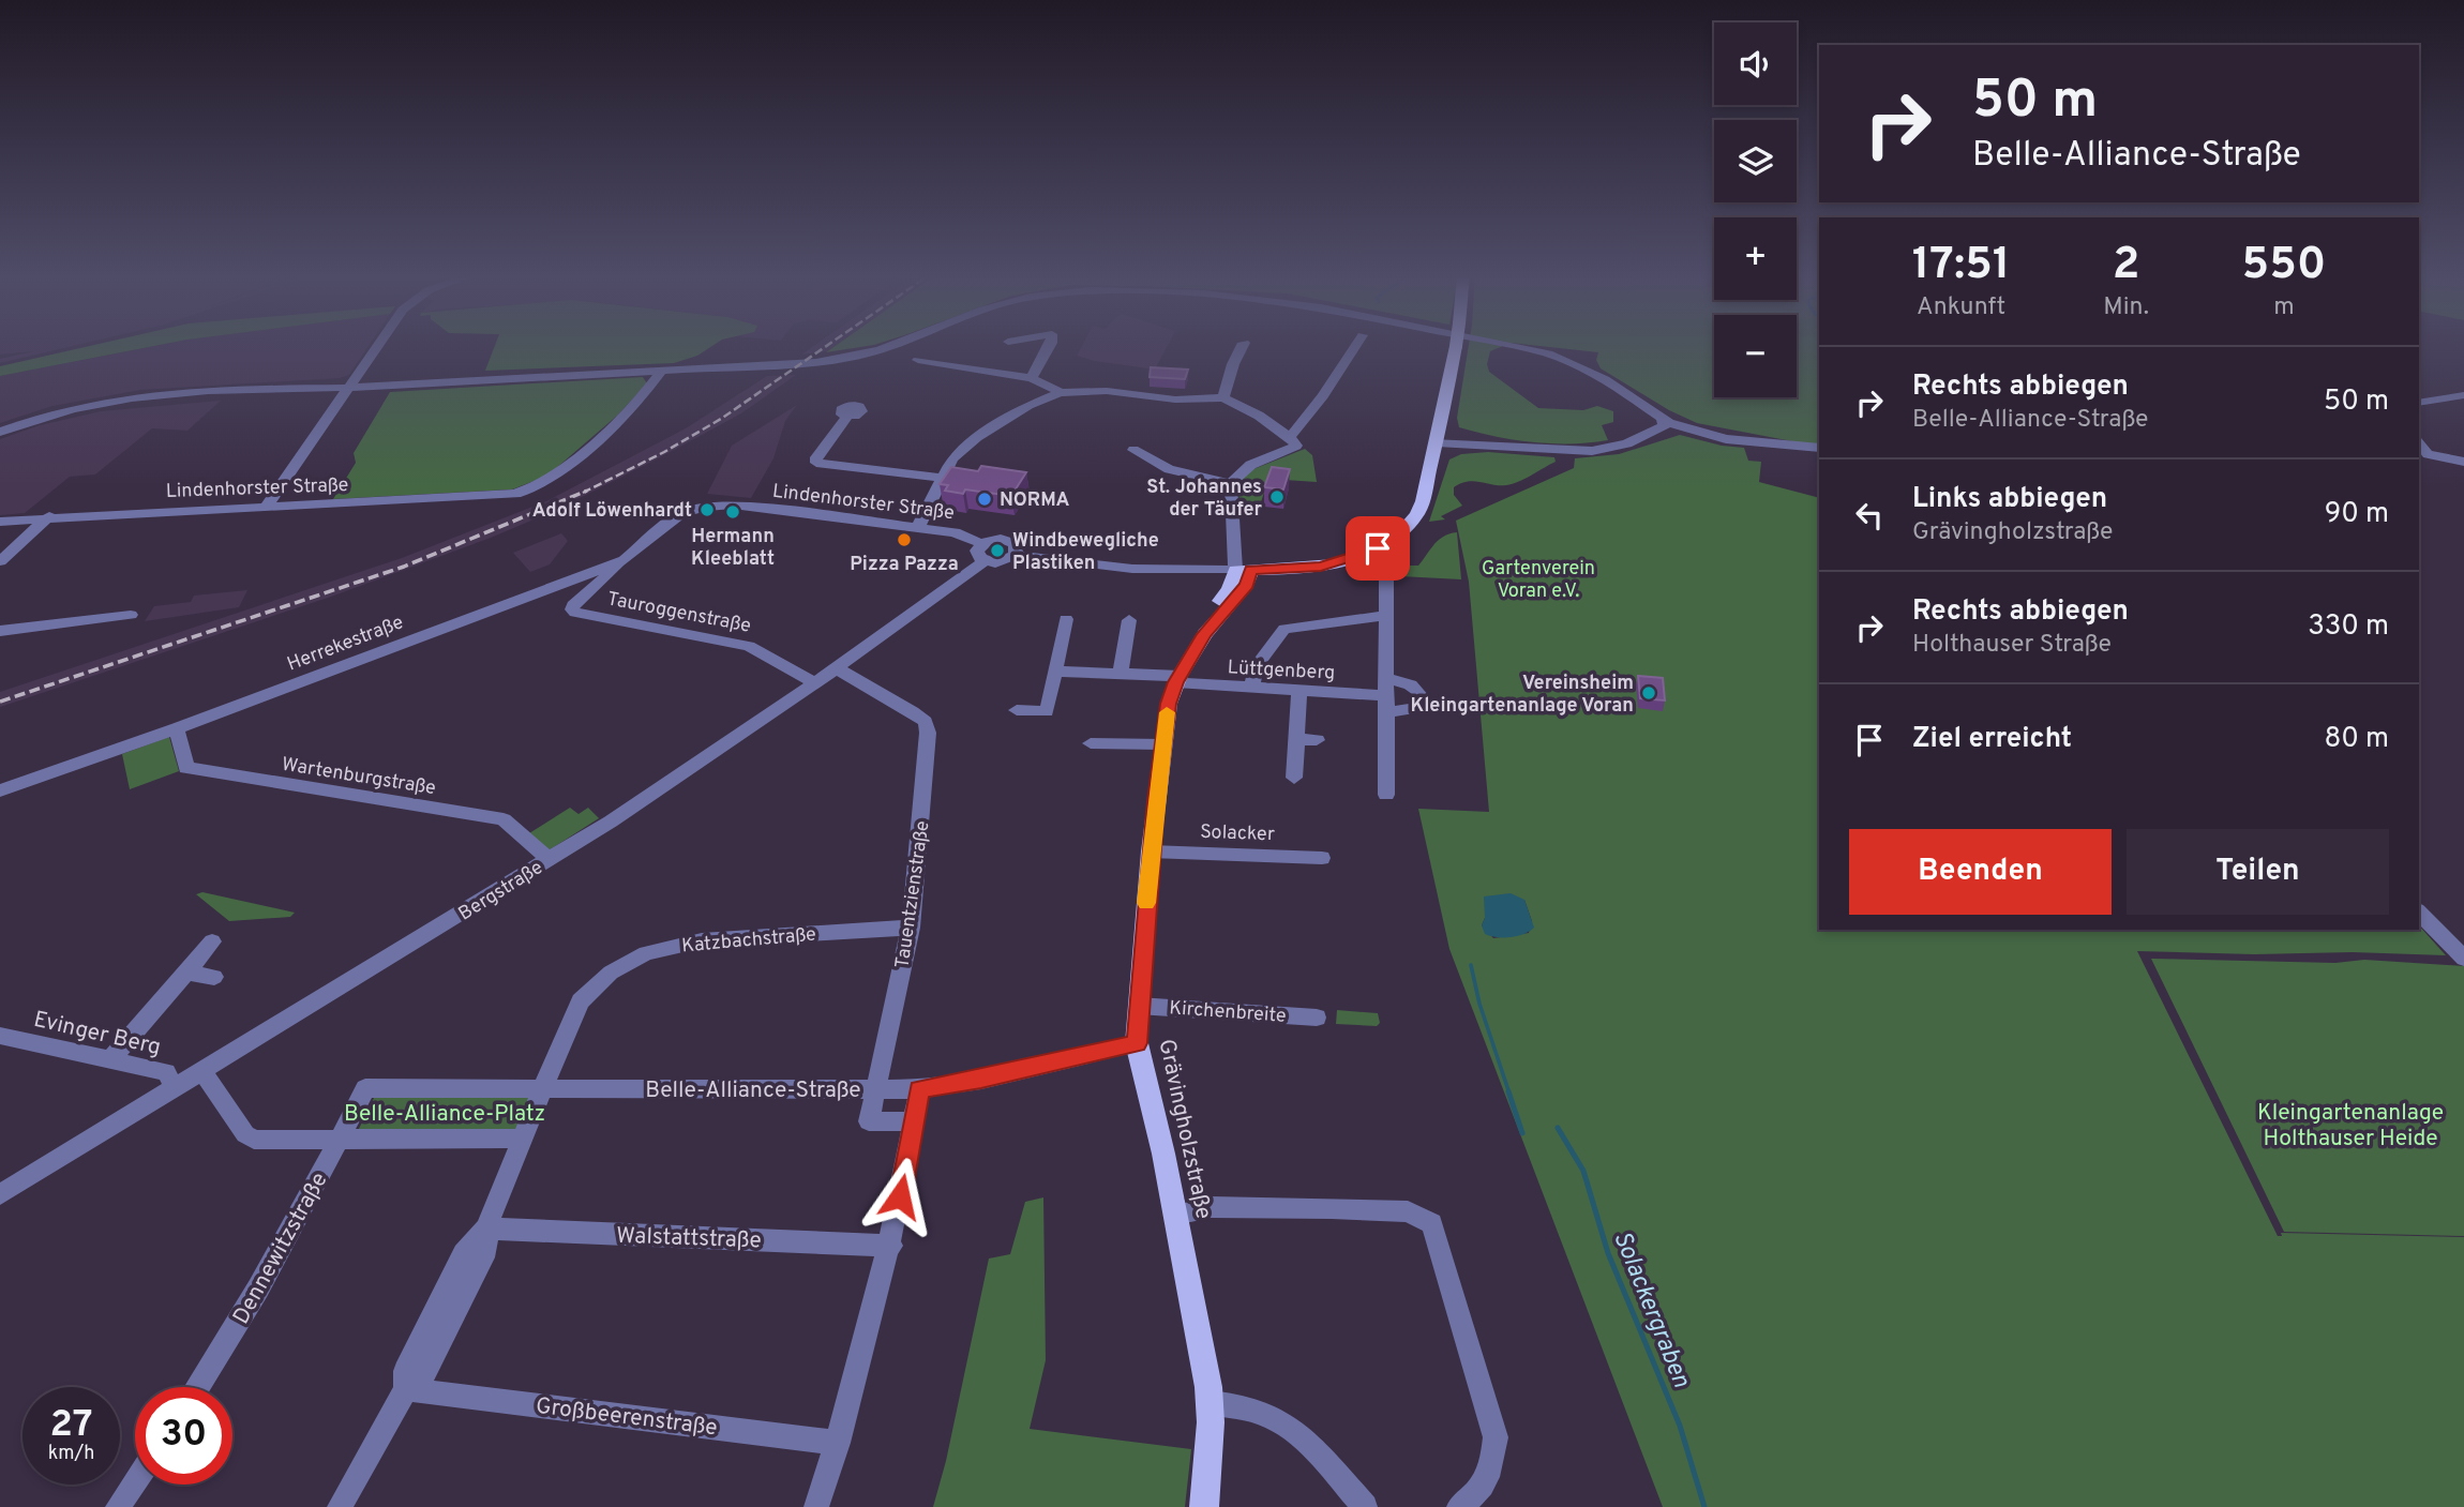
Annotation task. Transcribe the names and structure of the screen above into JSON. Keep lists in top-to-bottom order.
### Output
{
  "streets": {
    "main road": ["Grävingholzstraße"],
    "street": [
      "Lindenhorster Straße",
      "Tauroggenstraße",
      "Herrekestraße",
      "Lüttgenberg",
      "Wartenburgstraße",
      "Solacker",
      "Bergstraße",
      "Tauentzienstraße",
      "Katzbachstraße",
      "Kirchenbreite",
      "Evinger Berg",
      "Belle-Alliance-Straße",
      "Walstattstraße",
      "Dennewitzstraße",
      "Großbeerenstraße"
    ]
  },
  "crossings": [
    ["Lindenhorster Straße", "Herrekestraße"],
    ["Lindenhorster Straße", "Bergstraße"],
    ["Tauroggenstraße", "Herrekestraße"],
    ["Tauroggenstraße", "Bergstraße"],
    ["Herrekestraße", "Wartenburgstraße"],
    ["Lüttgenberg", "Grävingholzstraße"],
    ["Wartenburgstraße", "Bergstraße"],
    ["Solacker", "Grävingholzstraße"],
    ["Bergstraße", "Tauentzienstraße"],
    ["Bergstraße", "Evinger Berg"],
    ["Tauentzienstraße", "Katzbachstraße"],
    ["Tauentzienstraße", "Belle-Alliance-Straße"],
    ["Katzbachstraße", "Belle-Alliance-Straße"],
    ["Katzbachstraße", "Walstattstraße"],
    ["Katzbachstraße", "Großbeerenstraße"],
    ["Kirchenbreite", "Grävingholzstraße"],
    ["Belle-Alliance-Straße", "Grävingholzstraße"],
    ["Belle-Alliance-Straße", "Dennewitzstraße"]
  ],
  "water": ["Solackergraben"],
  "parks": ["Gartenverein Voran e.V.", "Kleingartenanlage Holthauser Heide", "Belle-Alliance-Platz"],
  "places": [
    "St. Johannes der Täufer",
    "NORMA",
    "Adolf Löwenhardt",
    "Hermann Kleeblatt",
    "Pizza Pazza",
    "Windbewegliche Plastiken",
    "Vereinsheim Kleingartenanlage Voran"
  ],
  "page": {
    "map_buttons": ["+", "−"],
    "turn": ["50 m", "Belle-Alliance-Straße"],
    "eta": [
      "17:51",
      "Ankunft",
      "2",
      "Min.",
      "550",
      "m"
    ],
    "list": [
      {
        "name": "Rechts abbiegen",
        "note": "Belle-Alliance-Straße",
        "value": "50 m"
      },
      {
        "name": "Links abbiegen",
        "note": "Grävingholzstraße",
        "value": "90 m"
      },
      {
        "name": "Rechts abbiegen",
        "note": "Holthauser Straße",
        "value": "330 m"
      },
      {
        "name": "Ziel erreicht",
        "value": "80 m"
      }
    ],
    "buttons": ["Beenden", "Teilen"],
    "speed": "27 km/h",
    "limit": "30"
  }
}
